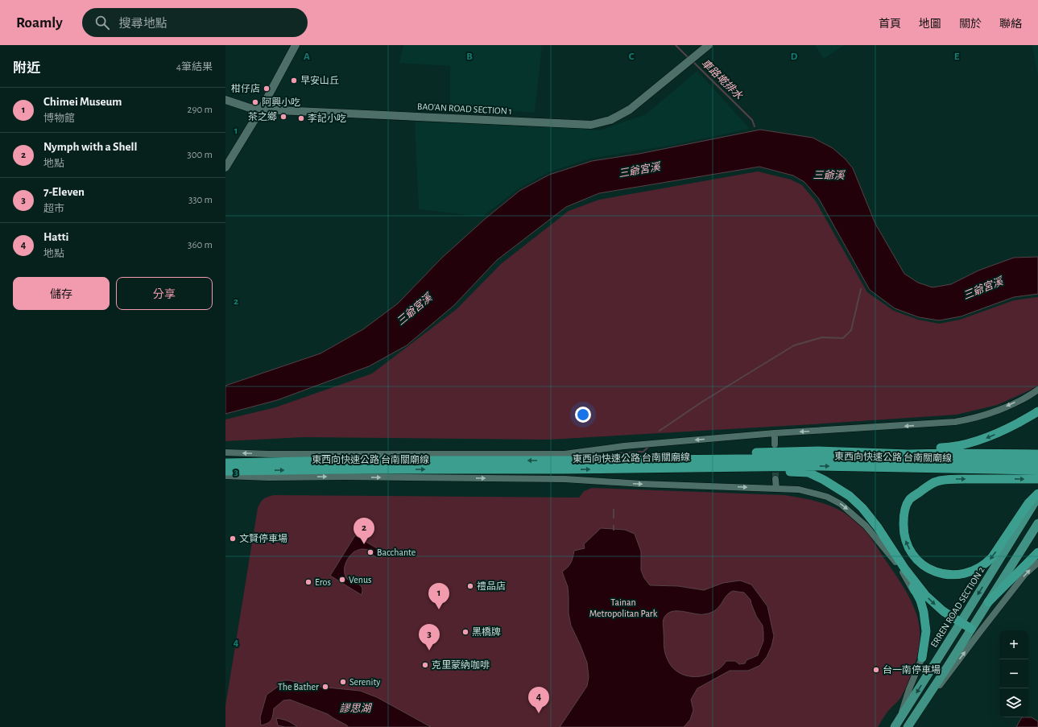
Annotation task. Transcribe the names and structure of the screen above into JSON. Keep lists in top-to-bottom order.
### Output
{
  "streets": {
    "highway": ["東西向快速公路 台南關廟線"],
    "main road": ["ERREN ROAD SECTION 2"],
    "street": ["BAO’AN ROAD SECTION 1"]
  },
  "water": [
    "車路墘排水",
    "三爺宮溪",
    "三爺溪",
    "謬思湖"
  ],
  "parks": ["Tainan Metropolitan Park"],
  "places": [
    "早安山丘",
    "柑仔店",
    "阿興小吃",
    "茶之鄉",
    "李記小吃",
    "文賢停車場",
    "Bacchante",
    "Venus",
    "Eros",
    "禮品店",
    "黑橋牌",
    "克里蒙納咖啡",
    "台一南停車場",
    "Serenity",
    "The Bather"
  ],
  "page": {
    "header": "Roamly",
    "search": "搜尋地點",
    "nav": [
      "首頁",
      "地圖",
      "關於",
      "聯絡"
    ],
    "heading": ["附近", "4筆結果"],
    "list": [
      {
        "mark": "1",
        "name": "Chimei Museum",
        "note": "博物館",
        "value": "290 m"
      },
      {
        "mark": "2",
        "name": "Nymph with a Shell",
        "note": "地點",
        "value": "300 m"
      },
      {
        "mark": "3",
        "name": "7-Eleven",
        "note": "超市",
        "value": "330 m"
      },
      {
        "mark": "4",
        "name": "Hatti",
        "note": "地點",
        "value": "360 m"
      }
    ],
    "buttons": ["儲存", "分享"],
    "pins": [
      "2",
      "1",
      "3",
      "4"
    ],
    "map_buttons": ["+", "−"]
  },
  "grid": {
    "columns": [
      "A",
      "B",
      "C",
      "D",
      "E"
    ],
    "rows": [
      "1",
      "2",
      "3",
      "4"
    ]
  }
}
